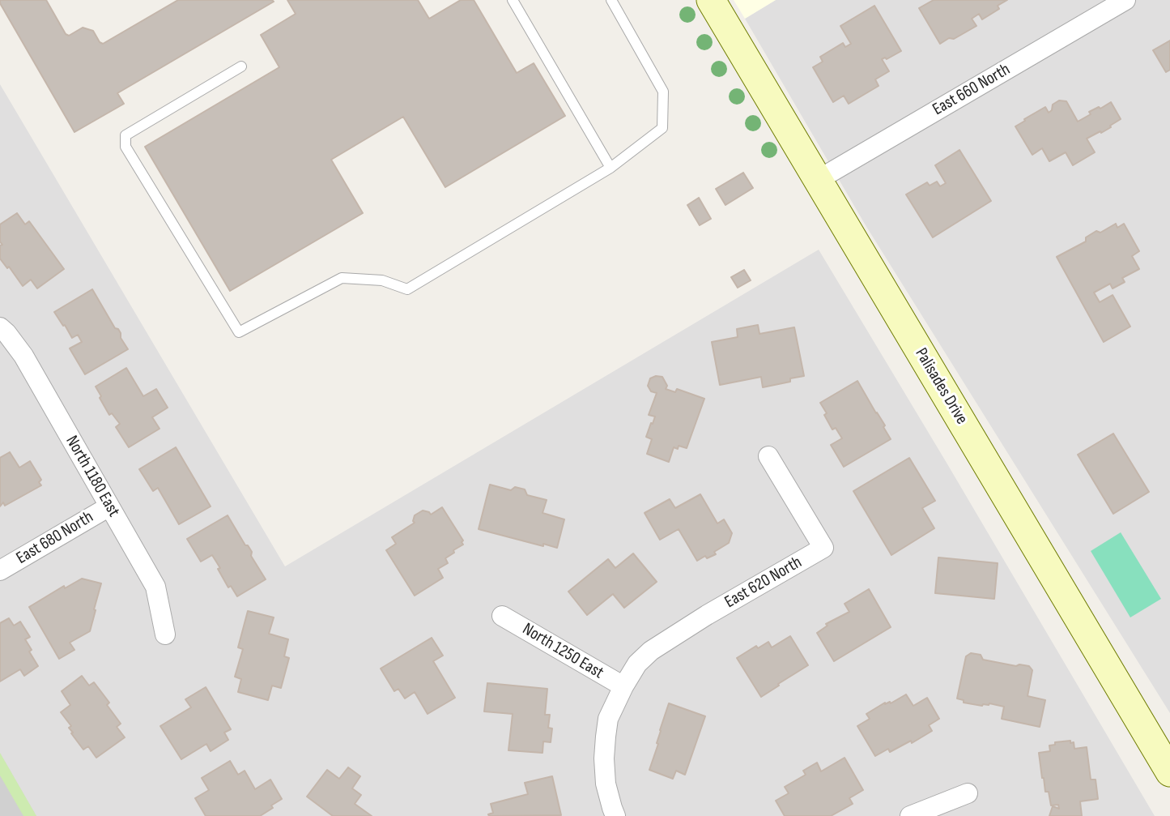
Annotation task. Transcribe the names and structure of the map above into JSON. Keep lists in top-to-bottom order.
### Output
{
  "streets": {
    "street": [
      "East 660 North",
      "Palisades Drive",
      "North 1180 East",
      "East 680 North",
      "East 620 North",
      "North 1250 East"
    ]
  },
  "crossings": [
    ["East 660 North", "Palisades Drive"],
    ["North 1180 East", "East 680 North"],
    ["East 620 North", "North 1250 East"]
  ]
}
